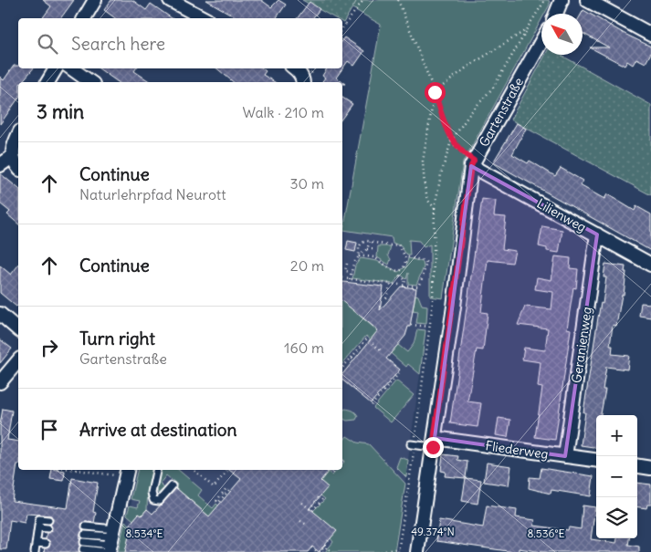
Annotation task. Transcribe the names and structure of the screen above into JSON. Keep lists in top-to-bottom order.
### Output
{
  "streets": {
    "street": [
      "Gartenstraße",
      "Lilienweg",
      "Geranienweg",
      "Fliederweg"
    ]
  },
  "crossings": [
    ["Gartenstraße", "Lilienweg"],
    ["Gartenstraße", "Fliederweg"],
    ["Lilienweg", "Geranienweg"],
    ["Geranienweg", "Fliederweg"]
  ],
  "north": "top left",
  "page": {
    "search": "Search here",
    "heading": ["3 min", "Walk · 210 m"],
    "list": [
      ["Continue", "Naturlehrpfad Neurott", "30 m"],
      ["Continue", "20 m"],
      ["Turn right", "Gartenstraße", "160 m"],
      "Arrive at destination"
    ],
    "map_buttons": ["+", "−"]
  },
  "coordinates": ["49.374°N", "8.534°E", "8.536°E"]
}
